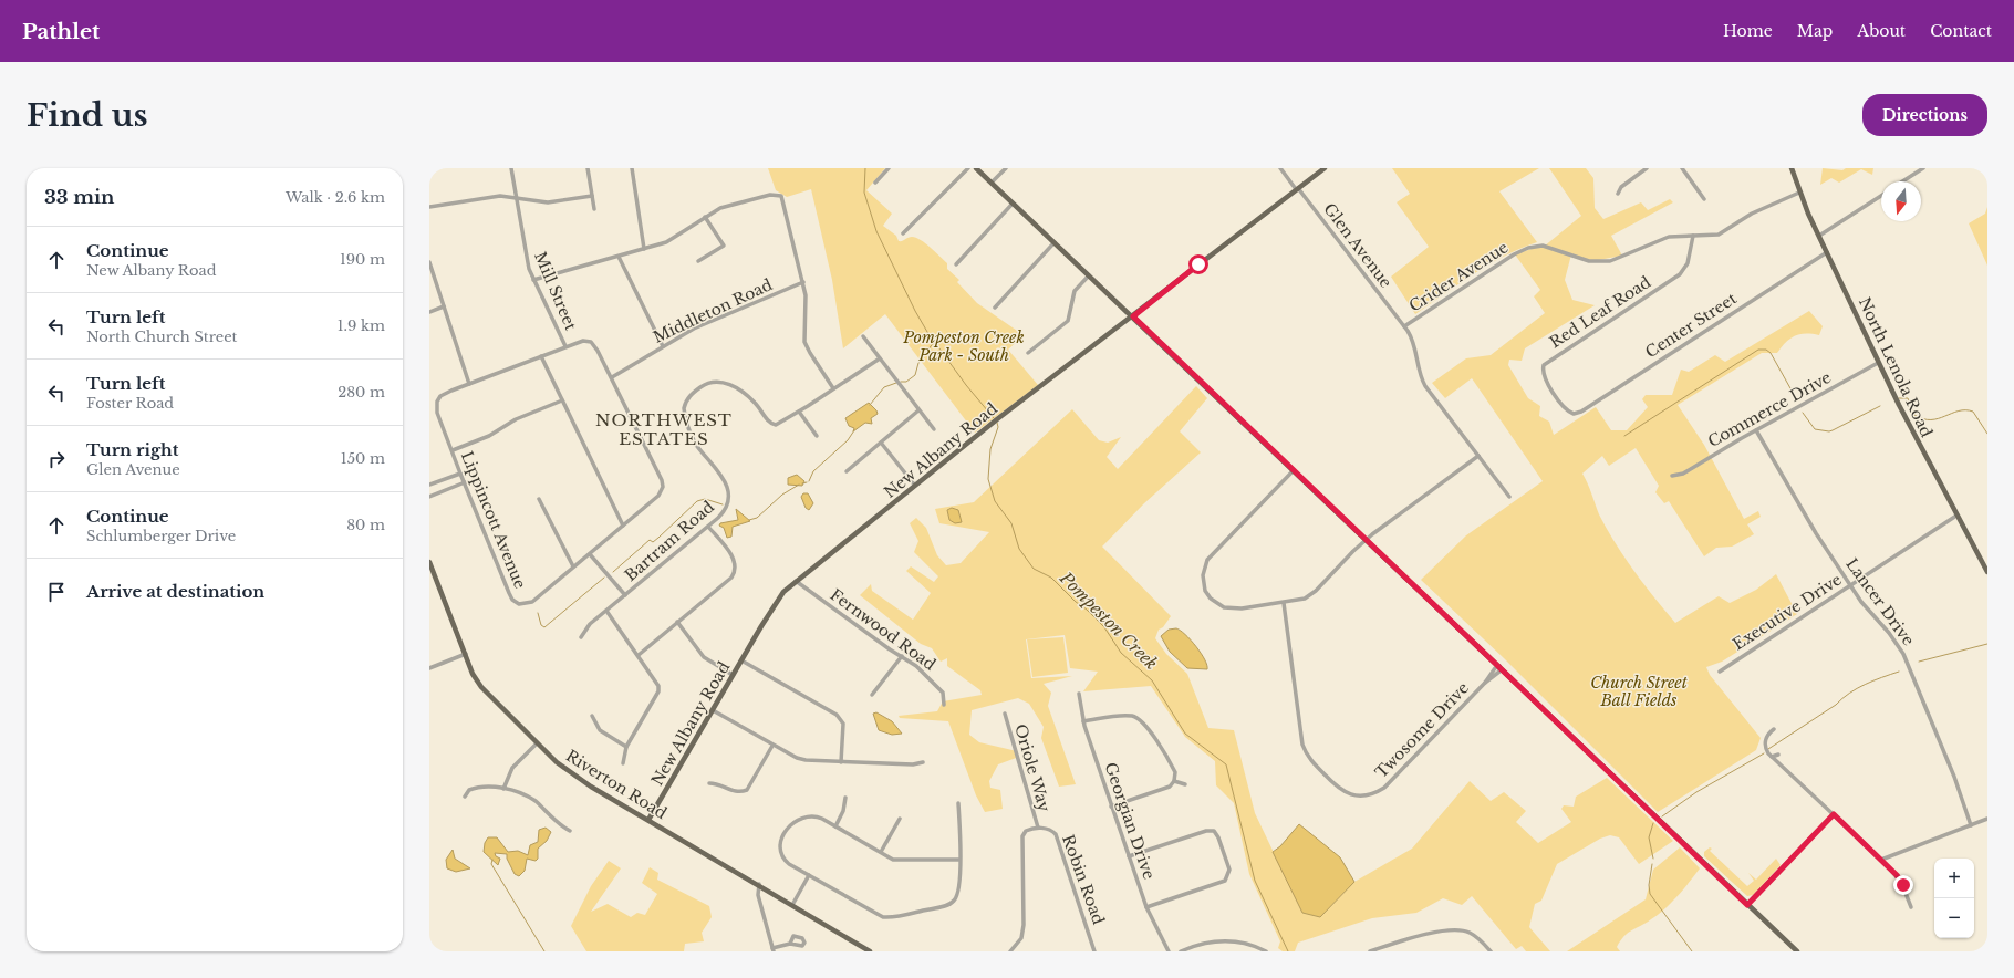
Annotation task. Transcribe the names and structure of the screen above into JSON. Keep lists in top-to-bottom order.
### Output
{
  "streets": {
    "main road": ["North Lenola Road", "New Albany Road", "Riverton Road"],
    "street": [
      "Glen Avenue",
      "Crider Avenue",
      "Mill Street",
      "Middleton Road",
      "Red Leaf Road",
      "Center Street",
      "Commerce Drive",
      "Lippincott Avenue",
      "Bartram Road",
      "Lancer Drive",
      "Executive Drive",
      "Fernwood Road",
      "Twosome Drive",
      "Oriole Way",
      "Georgian Drive",
      "Robin Road"
    ]
  },
  "crossings": [
    ["Glen Avenue", "Crider Avenue"],
    ["Glen Avenue", "New Albany Road"],
    ["Crider Avenue", "Red Leaf Road"],
    ["Crider Avenue", "North Lenola Road"],
    ["Mill Street", "Middleton Road"],
    ["Mill Street", "Lippincott Avenue"],
    ["Red Leaf Road", "Center Street"],
    ["Center Street", "North Lenola Road"],
    ["North Lenola Road", "Commerce Drive"],
    ["North Lenola Road", "Executive Drive"],
    ["Commerce Drive", "Lancer Drive"],
    ["New Albany Road", "Fernwood Road"],
    ["New Albany Road", "Riverton Road"],
    ["Lancer Drive", "Executive Drive"],
    ["Oriole Way", "Robin Road"]
  ],
  "districts": ["NORTHWEST ESTATES"],
  "water": ["Pompeston Creek"],
  "parks": ["Pompeston Creek Park - South", "Church Street Ball Fields"],
  "north": "bottom",
  "page": {
    "header": "Pathlet",
    "nav": [
      "Home",
      "Map",
      "About",
      "Contact"
    ],
    "buttons": "Directions",
    "title": "Find us",
    "heading": ["33 min", "Walk · 2.6 km"],
    "list": [
      ["Continue", "New Albany Road", "190 m"],
      ["Turn left", "North Church Street", "1.9 km"],
      ["Turn left", "Foster Road", "280 m"],
      ["Turn right", "Glen Avenue", "150 m"],
      ["Continue", "Schlumberger Drive", "80 m"],
      "Arrive at destination"
    ],
    "map_buttons": ["+", "−"]
  }
}
